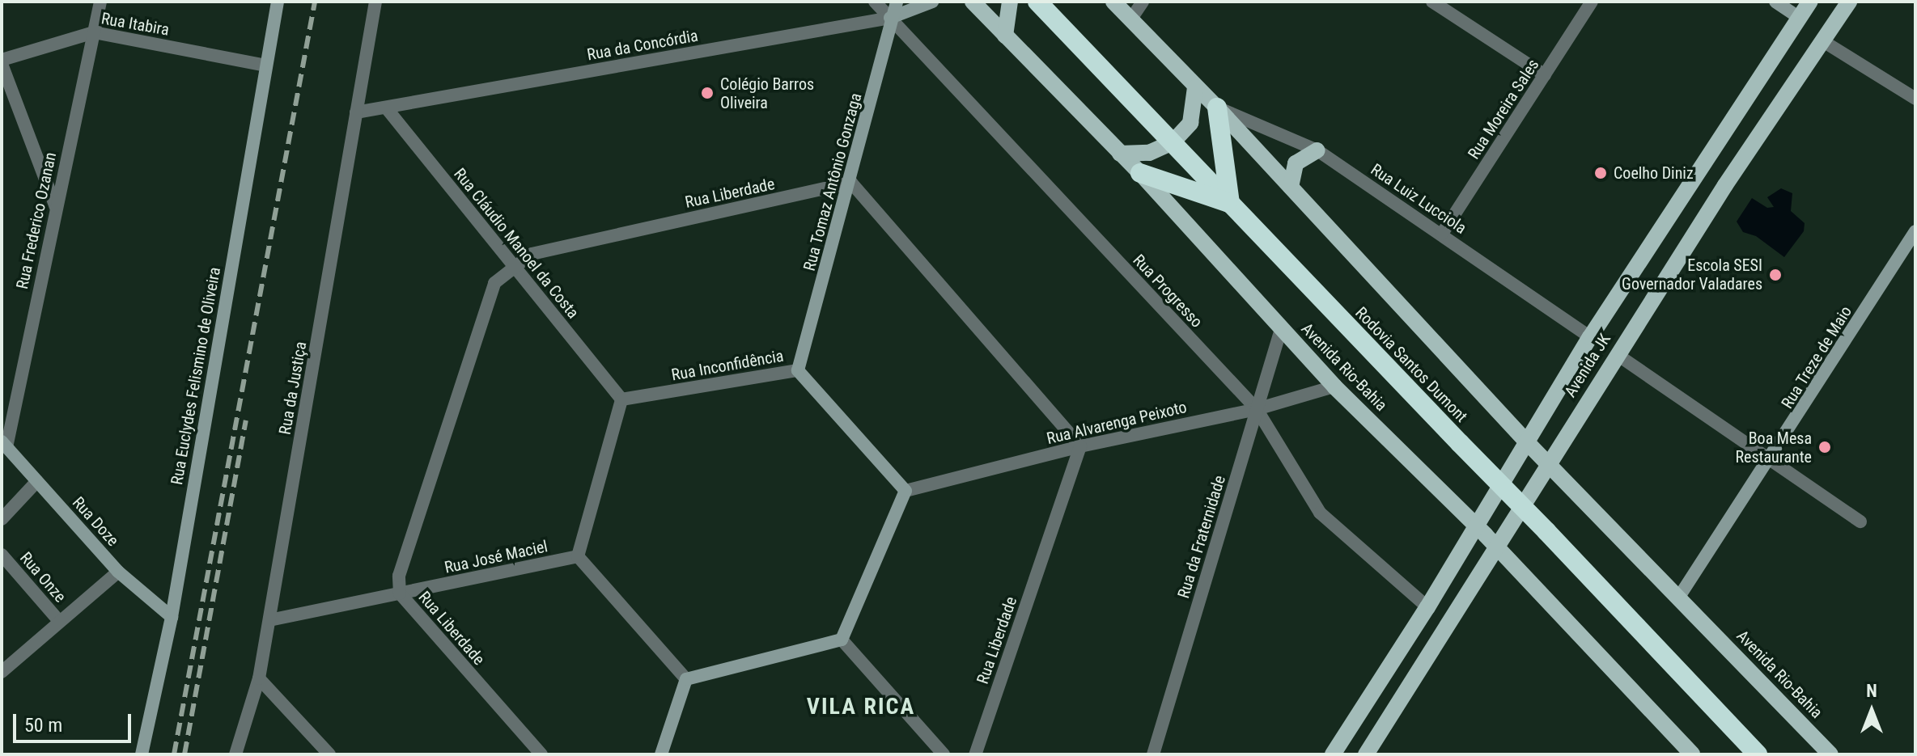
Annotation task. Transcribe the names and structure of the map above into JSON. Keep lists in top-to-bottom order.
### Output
{
  "streets": {
    "highway": ["Rodovia Santos Dumont"],
    "main road": ["Avenida JK", "Avenida Rio-Bahia"],
    "street": [
      "Rua Itabira",
      "Rua da Concórdia",
      "Rua Moreira Sales",
      "Rua Tomaz Antônio Gonzaga",
      "Rua Liberdade",
      "Rua Luiz Lucciola",
      "Rua Frederico Ozanan",
      "Rua Cláudio Manoel da Costa",
      "Rua Progresso",
      "Rua Treze de Maio",
      "Rua Inconfidência",
      "Rua Euclydes Felismino de Oliveira",
      "Rua da Justiça",
      "Rua Alvarenga Peixoto",
      "Rua Doze",
      "Rua da Fraternidade",
      "Rua José Maciel",
      "Rua Onze"
    ]
  },
  "crossings": [
    ["Rua Itabira", "Rua Frederico Ozanan"],
    ["Rua Itabira", "Rua Euclydes Felismino de Oliveira"],
    ["Rua da Concórdia", "Rua Tomaz Antônio Gonzaga"],
    ["Rua da Concórdia", "Rua Cláudio Manoel da Costa"],
    ["Rua da Concórdia", "Rua Progresso"],
    ["Rua da Concórdia", "Rua da Justiça"],
    ["Rua Moreira Sales", "Rua Luiz Lucciola"],
    ["Rua Tomaz Antônio Gonzaga", "Rua Liberdade"],
    ["Rua Tomaz Antônio Gonzaga", "Rua Progresso"],
    ["Rua Tomaz Antônio Gonzaga", "Rua Inconfidência"],
    ["Rua Liberdade", "Rua Cláudio Manoel da Costa"],
    ["Rua Liberdade", "Rua Alvarenga Peixoto"],
    ["Rua Liberdade", "Rua José Maciel"],
    ["Rua Luiz Lucciola", "Avenida JK"],
    ["Rua Luiz Lucciola", "Avenida Rio-Bahia"],
    ["Rua Frederico Ozanan", "Rua Doze"],
    ["Rua Cláudio Manoel da Costa", "Rua Inconfidência"],
    ["Rua Progresso", "Avenida JK"],
    ["Rua Progresso", "Rua Alvarenga Peixoto"],
    ["Rua Progresso", "Rua da Fraternidade"],
    ["Rua Treze de Maio", "Avenida Rio-Bahia"],
    ["Rua Inconfidência", "Rua Alvarenga Peixoto"],
    ["Avenida JK", "Avenida Rio-Bahia"],
    ["Avenida Rio-Bahia", "Rua Alvarenga Peixoto"],
    ["Avenida Rio-Bahia", "Rua da Fraternidade"],
    ["Rua Euclydes Felismino de Oliveira", "Rua Doze"],
    ["Rua da Justiça", "Rua José Maciel"],
    ["Rua Alvarenga Peixoto", "Rua da Fraternidade"]
  ],
  "districts": ["VILA RICA"],
  "places": [
    "Colégio Barros Oliveira",
    "Coelho Diniz",
    "Escola SESI Governador Valadares",
    "Boa Mesa Restaurante"
  ],
  "scale_bar": "50 m",
  "north": "top"
}
